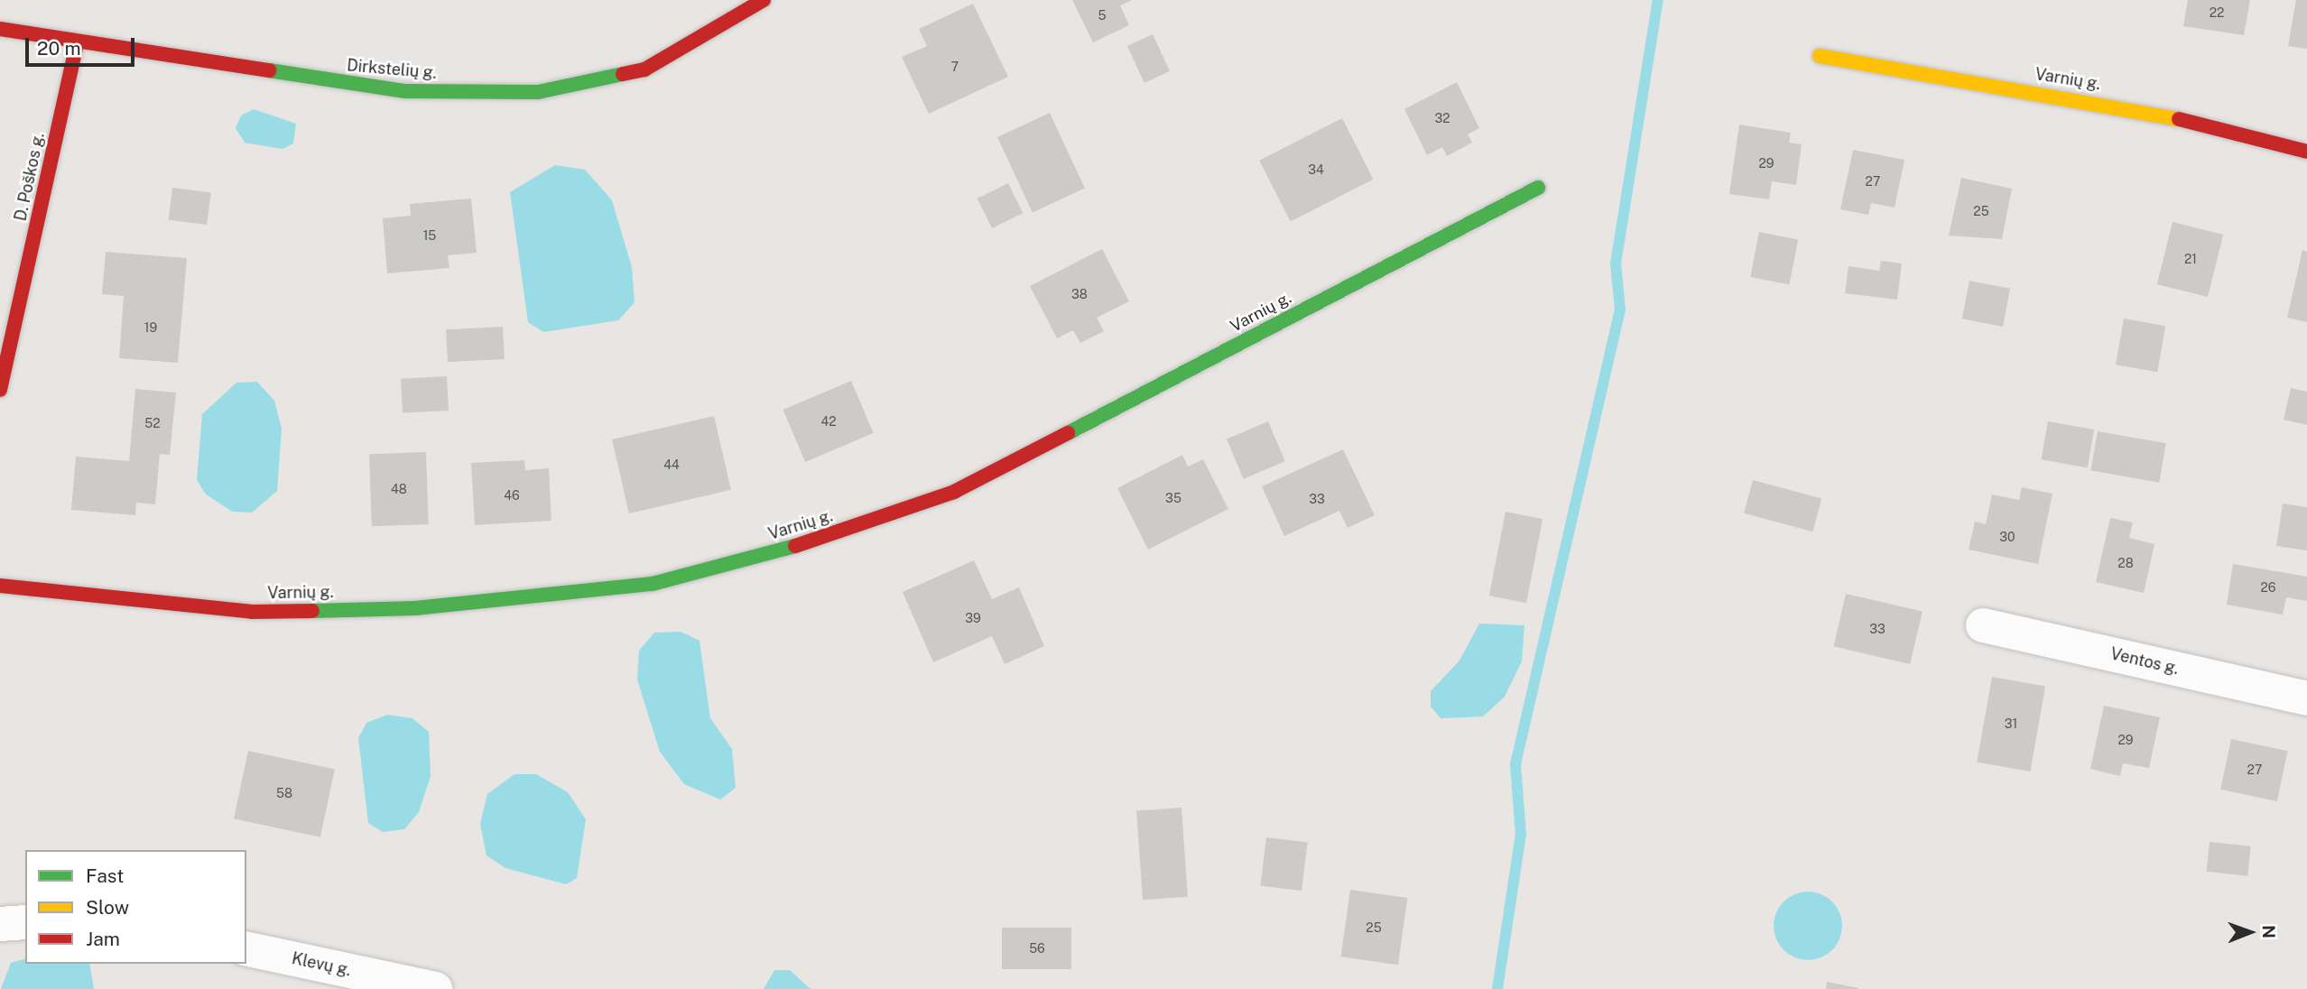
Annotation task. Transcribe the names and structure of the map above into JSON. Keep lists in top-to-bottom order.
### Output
{
  "streets": {
    "street": [
      "Dirkstelių g.",
      "Varnių g.",
      "D. Poškos g.",
      "Ventos g.",
      "Klevų g."
    ]
  },
  "crossings": [
    ["Dirkstelių g.", "D. Poškos g."]
  ],
  "house_numbers": [
    "22",
    "5",
    "7",
    "32",
    "29",
    "34",
    "27",
    "25",
    "15",
    "21",
    "38",
    "19",
    "42",
    "52",
    "44",
    "48",
    "46",
    "35",
    "33",
    "30",
    "28",
    "26",
    "39",
    "33",
    "31",
    "29",
    "27",
    "58",
    "25",
    "56"
  ],
  "legend": ["Fast", "Slow", "Jam"],
  "scale_bar": "20 m",
  "north": "right"
}
